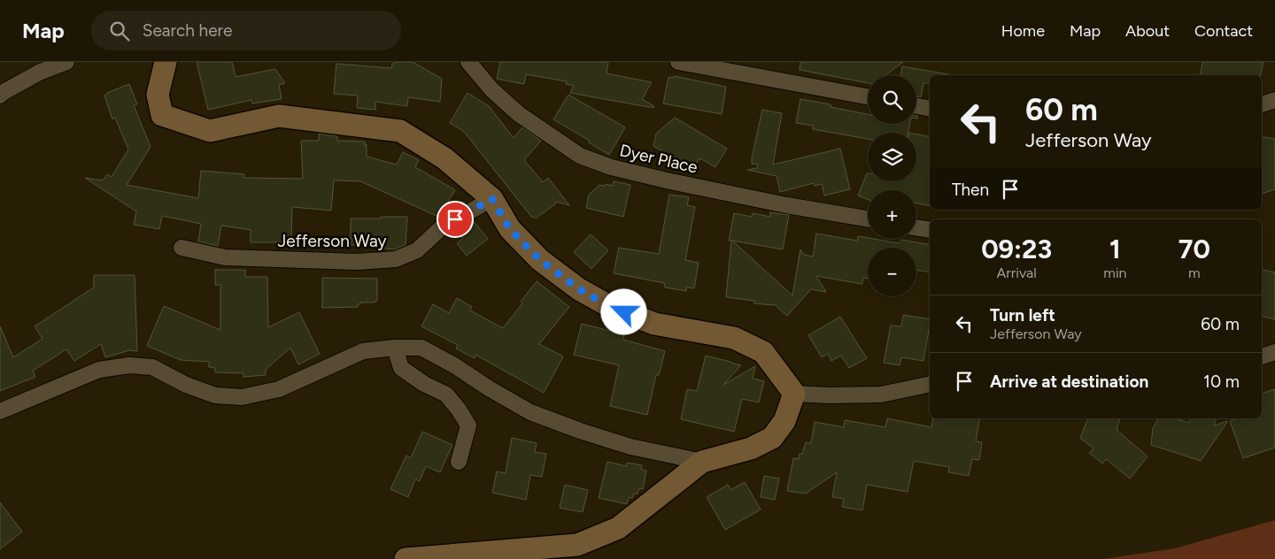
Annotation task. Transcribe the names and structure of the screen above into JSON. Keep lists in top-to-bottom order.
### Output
{
  "streets": {
    "street": ["Dyer Place", "Jefferson Way"]
  },
  "page": {
    "header": "Map",
    "search": "Search here",
    "nav": [
      "Home",
      "Map",
      "About",
      "Contact"
    ],
    "map_buttons": ["+", "−"],
    "turn": ["60 m", "Jefferson Way"],
    "then": "Then",
    "eta": [
      "09:23",
      "Arrival",
      "1",
      "min",
      "70",
      "m"
    ],
    "list": [
      {
        "name": "Turn left",
        "note": "Jefferson Way",
        "value": "60 m"
      },
      {
        "name": "Arrive at destination",
        "value": "10 m"
      }
    ]
  }
}
